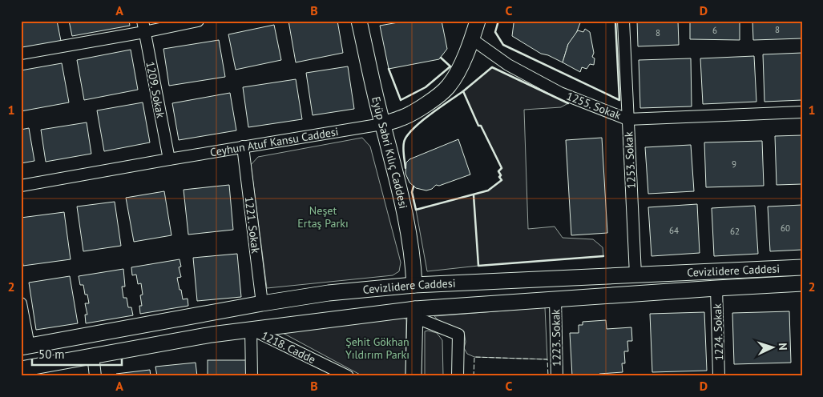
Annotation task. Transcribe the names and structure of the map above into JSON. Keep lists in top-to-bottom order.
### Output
{
  "streets": {
    "main road": ["Ceyhun Atuf Kansu Caddesi", "Eyüp Sabri Kılıç Caddesi", "Cevizlidere Caddesi"],
    "street": [
      "1209. Sokak",
      "1255. Sokak",
      "1253. Sokak",
      "1221. Sokak",
      "1224. Sokak",
      "1223. Sokak",
      "1218. Cadde"
    ]
  },
  "crossings": [
    ["1209. Sokak", "Ceyhun Atuf Kansu Caddesi"],
    ["1255. Sokak", "Ceyhun Atuf Kansu Caddesi"],
    ["1255. Sokak", "1253. Sokak"],
    ["Ceyhun Atuf Kansu Caddesi", "Eyüp Sabri Kılıç Caddesi"],
    ["Ceyhun Atuf Kansu Caddesi", "1221. Sokak"],
    ["Eyüp Sabri Kılıç Caddesi", "Cevizlidere Caddesi"],
    ["1253. Sokak", "Cevizlidere Caddesi"],
    ["1221. Sokak", "Cevizlidere Caddesi"],
    ["Cevizlidere Caddesi", "1224. Sokak"],
    ["Cevizlidere Caddesi", "1223. Sokak"],
    ["Cevizlidere Caddesi", "1218. Cadde"]
  ],
  "parks": ["Neşet Ertaş Parkı", "Şehit Gökhan Yıldırım Parkı"],
  "house_numbers": [
    "8",
    "6",
    "8",
    "9",
    "60",
    "64",
    "62"
  ],
  "scale_bar": "50 m",
  "north": "right",
  "grid": {
    "columns": [
      "A",
      "B",
      "C",
      "D"
    ],
    "rows": ["1", "2"]
  }
}
